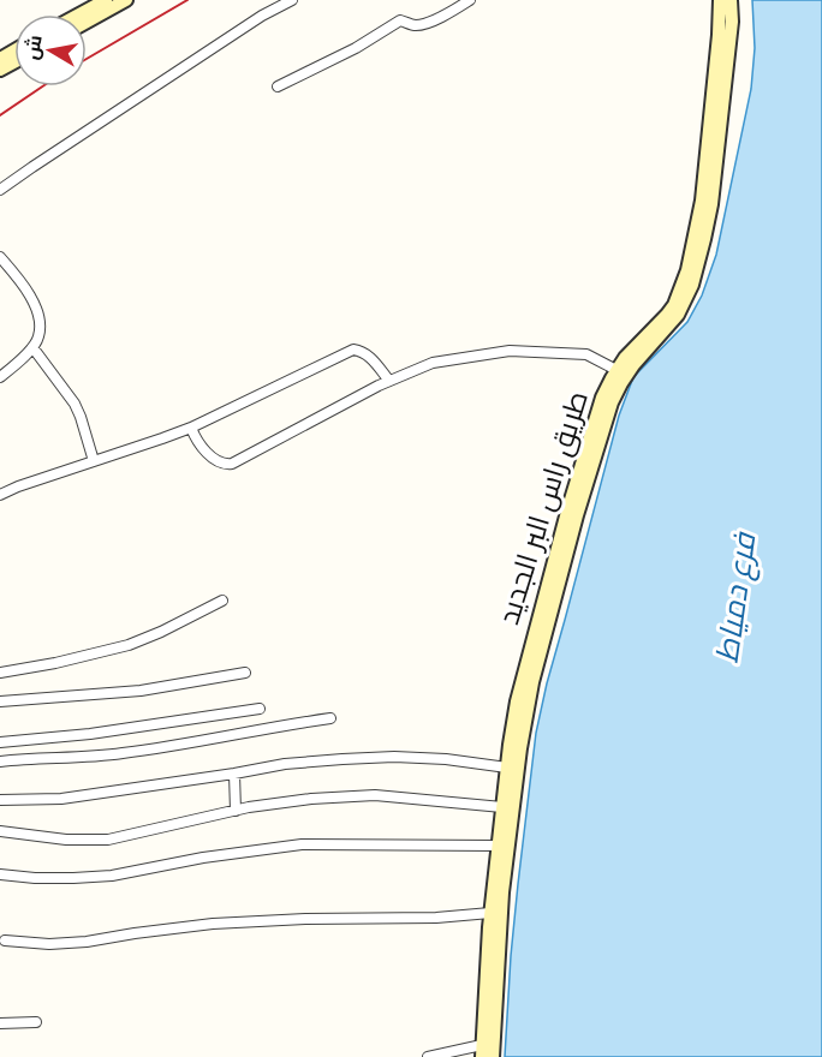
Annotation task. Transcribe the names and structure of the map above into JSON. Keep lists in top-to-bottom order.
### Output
{
  "streets": {
    "main road": ["طريق راس البر الجديد"]
  },
  "water": ["فرع دمياط"],
  "north": "left"
}
